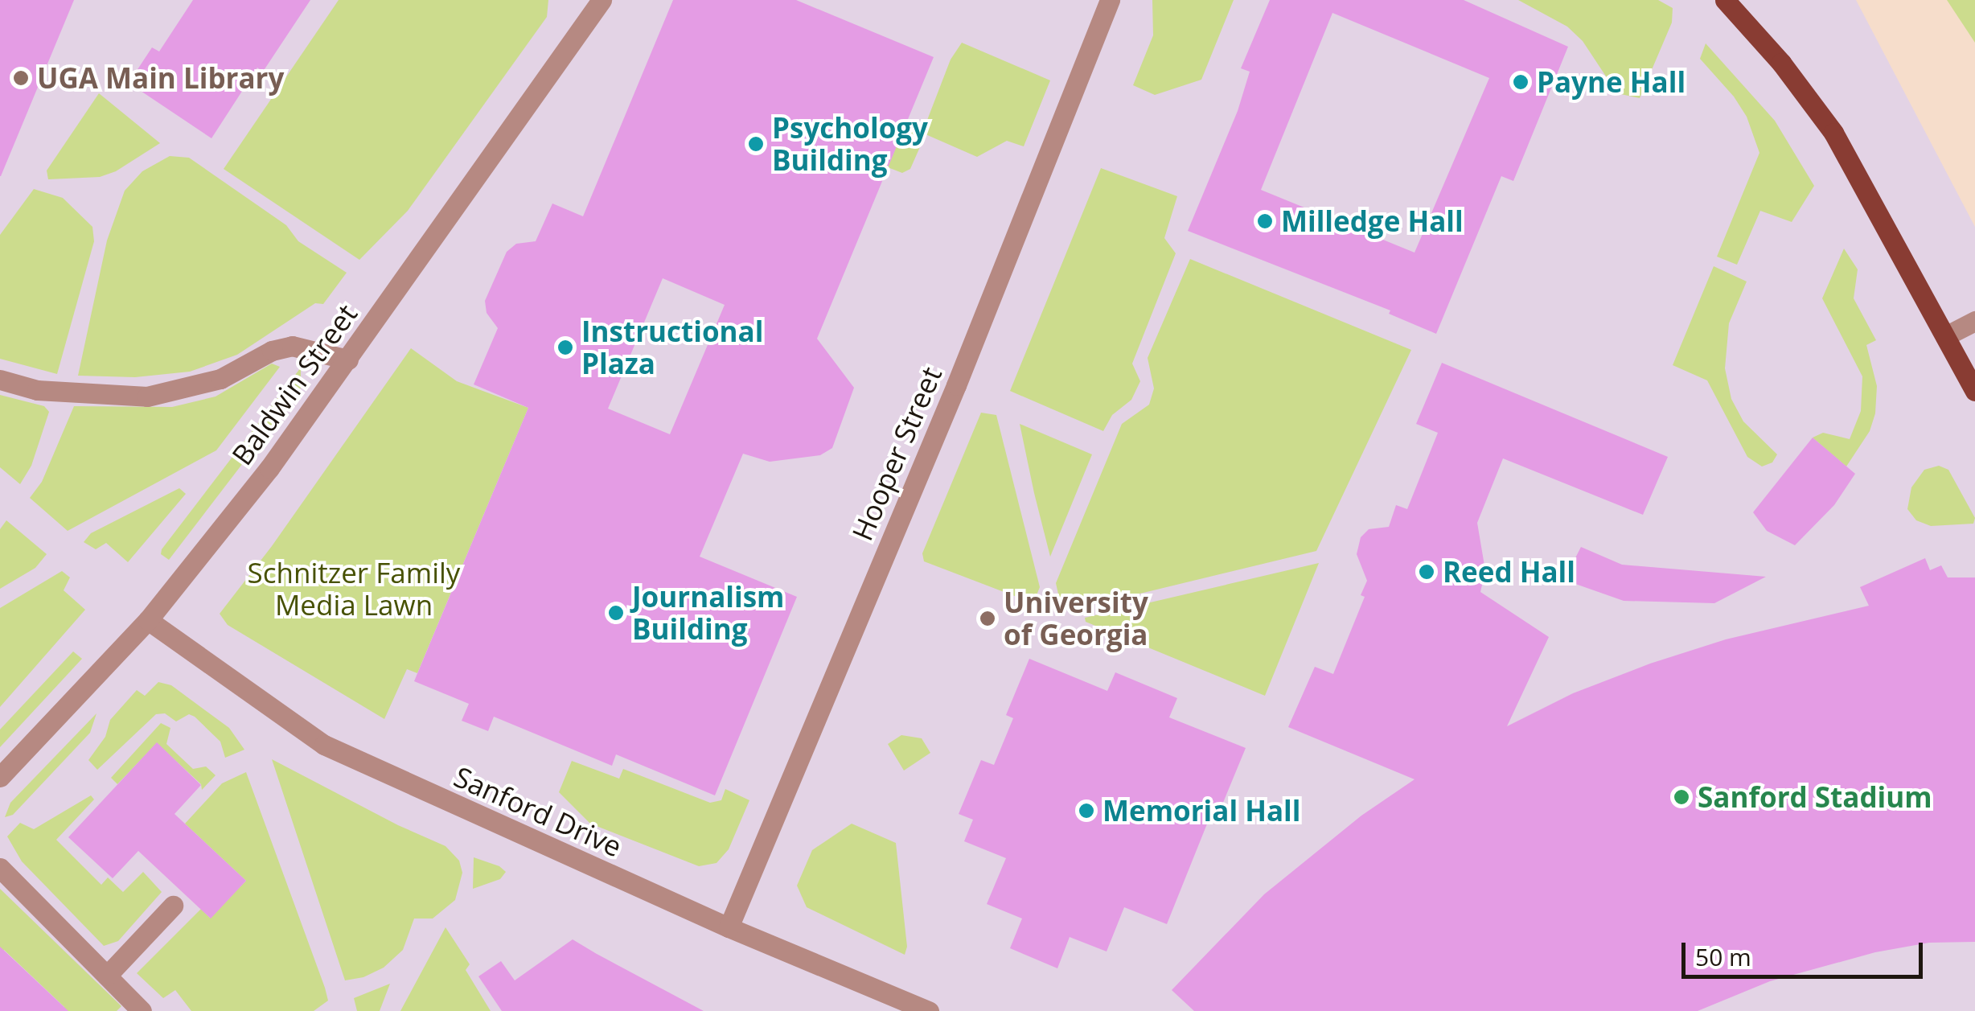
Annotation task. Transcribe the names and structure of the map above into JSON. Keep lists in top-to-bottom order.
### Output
{
  "streets": {
    "street": ["Baldwin Street", "Hooper Street", "Sanford Drive"]
  },
  "crossings": [
    ["Baldwin Street", "Sanford Drive"],
    ["Hooper Street", "Sanford Drive"]
  ],
  "parks": ["Schnitzer Family Media Lawn"],
  "places": [
    "UGA Main Library",
    "Payne Hall",
    "Psychology Building",
    "Milledge Hall",
    "Instructional Plaza",
    "Reed Hall",
    "Journalism Building",
    "University of Georgia",
    "Sanford Stadium",
    "Memorial Hall"
  ],
  "scale_bar": "50 m"
}
